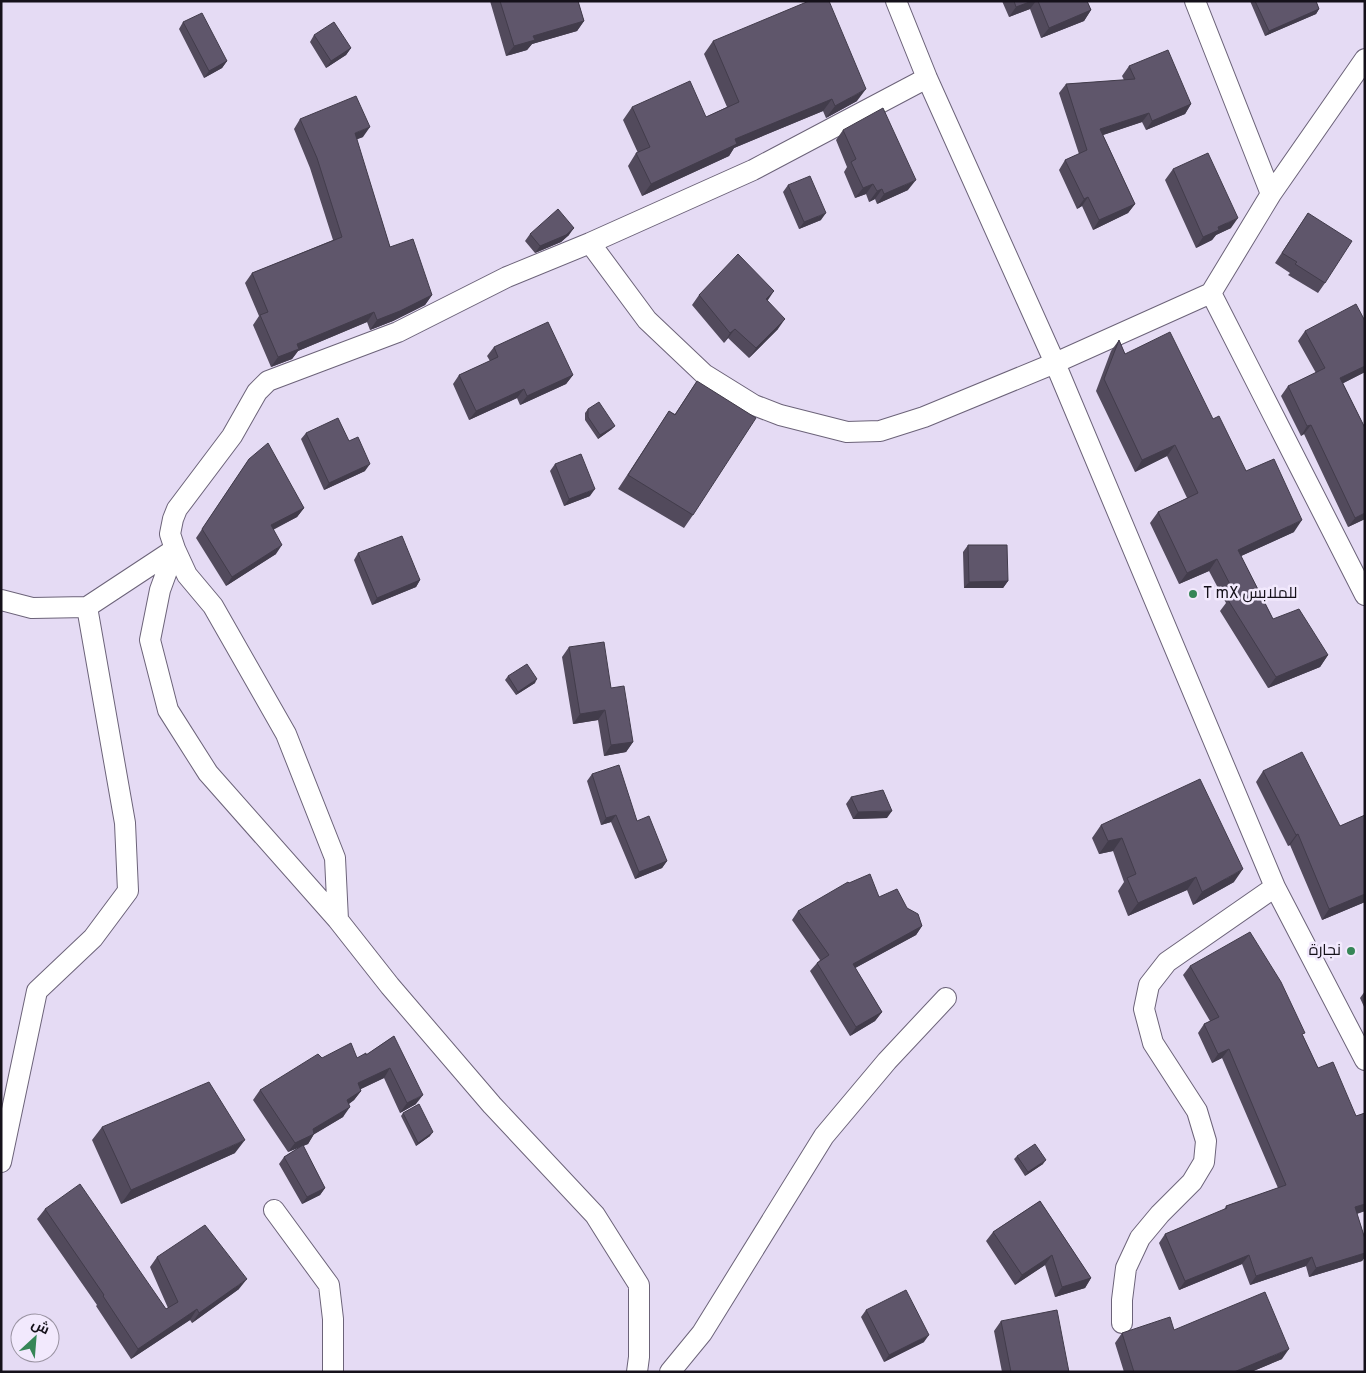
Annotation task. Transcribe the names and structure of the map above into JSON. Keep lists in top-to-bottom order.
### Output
{
  "places": ["T mX للملابس", "نجارة"],
  "north": "top right"
}
